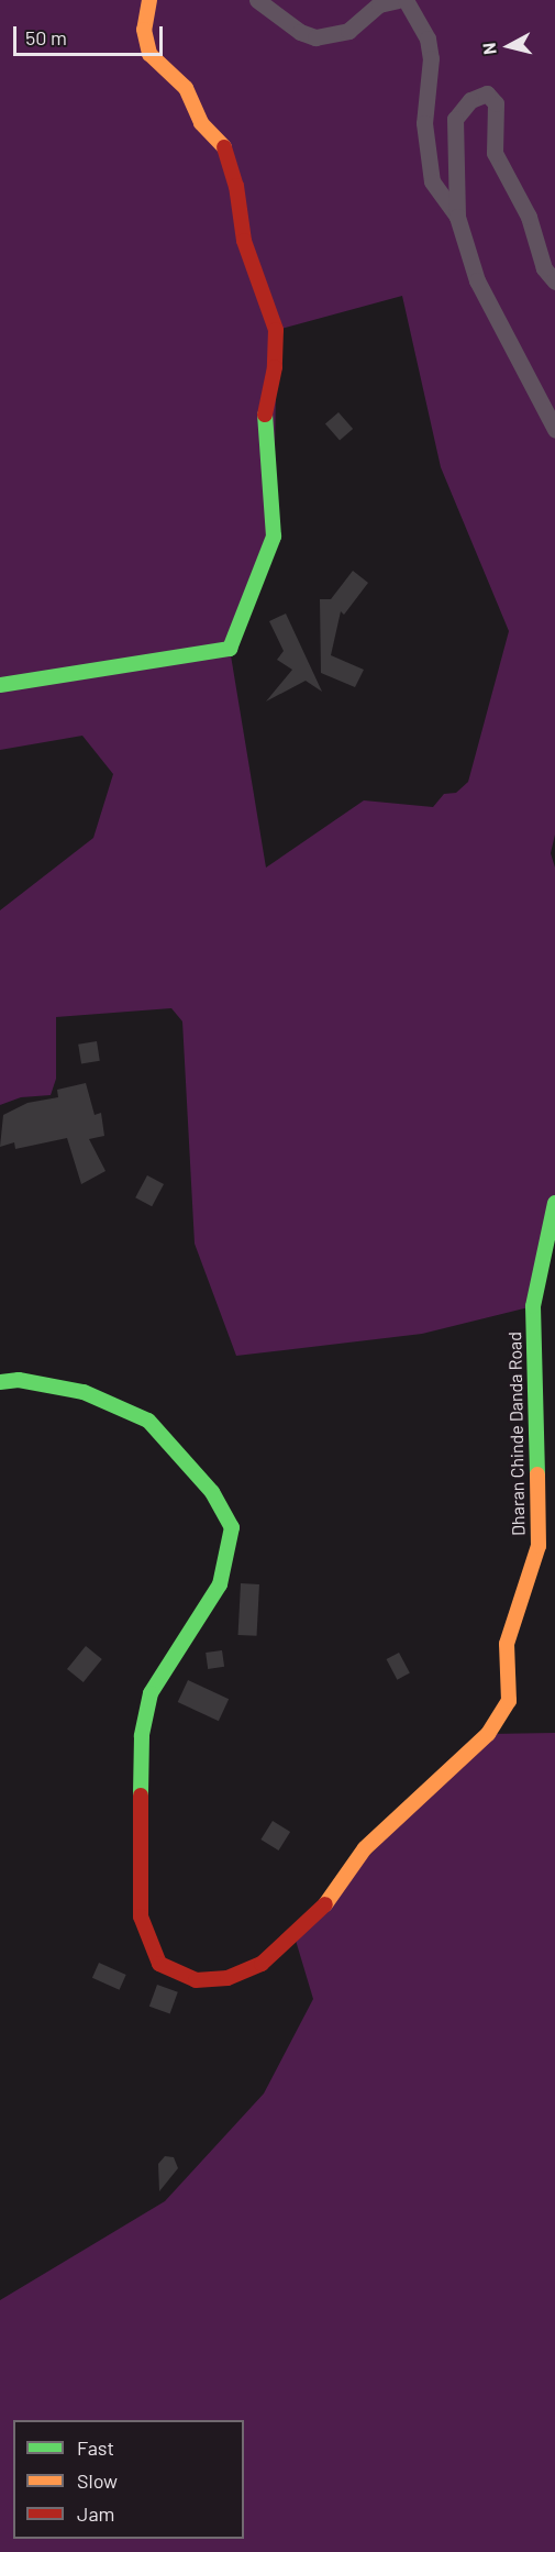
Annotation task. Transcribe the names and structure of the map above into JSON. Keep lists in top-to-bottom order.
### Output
{
  "streets": {
    "street": ["Dharan Chinde Danda Road"]
  },
  "legend": ["Fast", "Slow", "Jam"],
  "scale_bar": "50 m",
  "north": "left"
}
